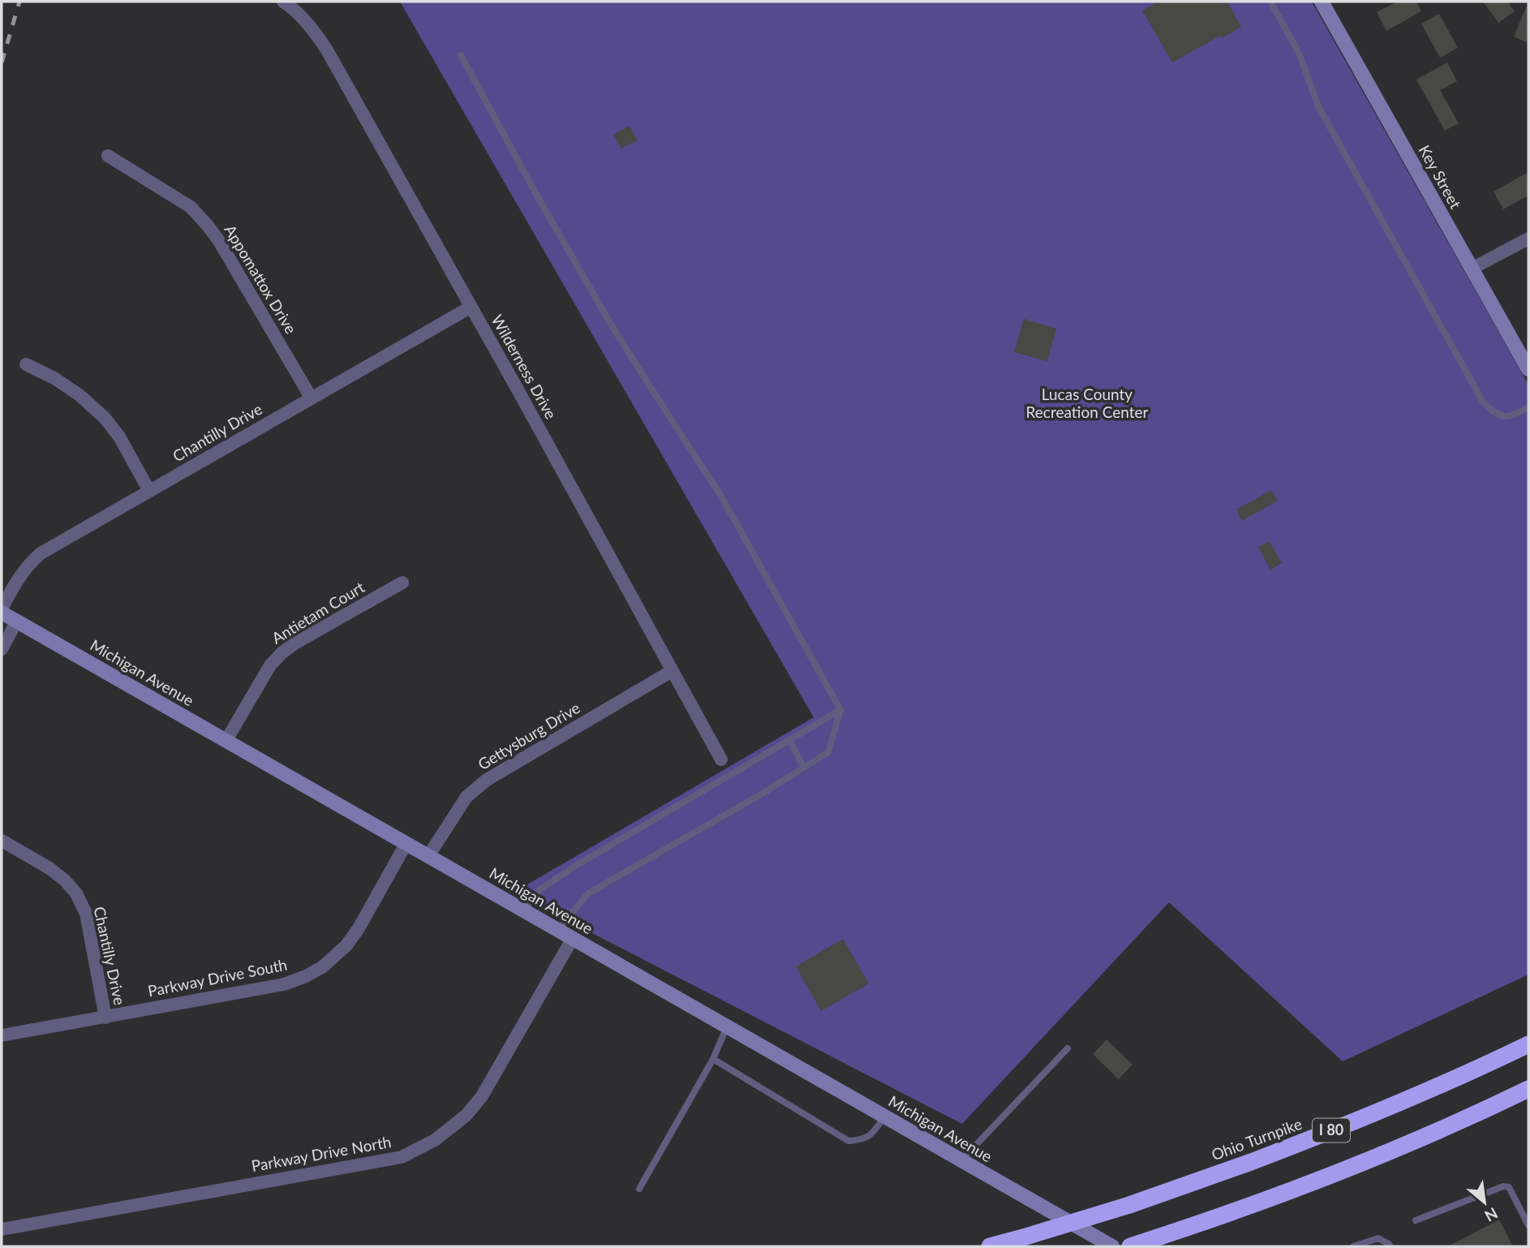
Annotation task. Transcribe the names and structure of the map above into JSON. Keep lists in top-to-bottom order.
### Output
{
  "streets": {
    "highway": ["I 80", "Ohio Turnpike"],
    "street": [
      "Key Street",
      "Appomattox Drive",
      "Wilderness Drive",
      "Chantilly Drive",
      "Antietam Court",
      "Michigan Avenue",
      "Gettysburg Drive",
      "Parkway Drive South",
      "Parkway Drive North"
    ]
  },
  "crossings": [
    ["Appomattox Drive", "Chantilly Drive"],
    ["Wilderness Drive", "Chantilly Drive"],
    ["Wilderness Drive", "Gettysburg Drive"],
    ["Chantilly Drive", "Michigan Avenue"],
    ["Chantilly Drive", "Parkway Drive South"],
    ["Antietam Court", "Michigan Avenue"],
    ["Michigan Avenue", "Gettysburg Drive"],
    ["Michigan Avenue", "Parkway Drive South"],
    ["Michigan Avenue", "Parkway Drive North"]
  ],
  "parks": ["Lucas County Recreation Center"],
  "north": "bottom right"
}
